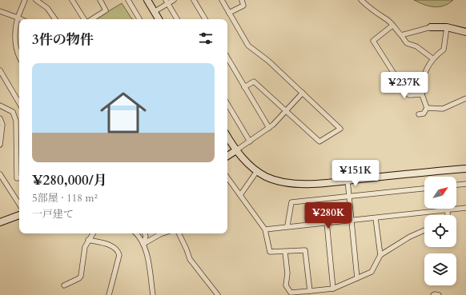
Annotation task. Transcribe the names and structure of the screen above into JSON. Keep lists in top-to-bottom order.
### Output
{
  "north": "top right",
  "page": {
    "heading": "3件の物件",
    "list": [
      {
        "name": "¥280,000/月",
        "note": "5部屋 · 118 m² · 一戸建て"
      }
    ],
    "price": ["¥237K", "¥151K", "¥280K"]
  }
}
